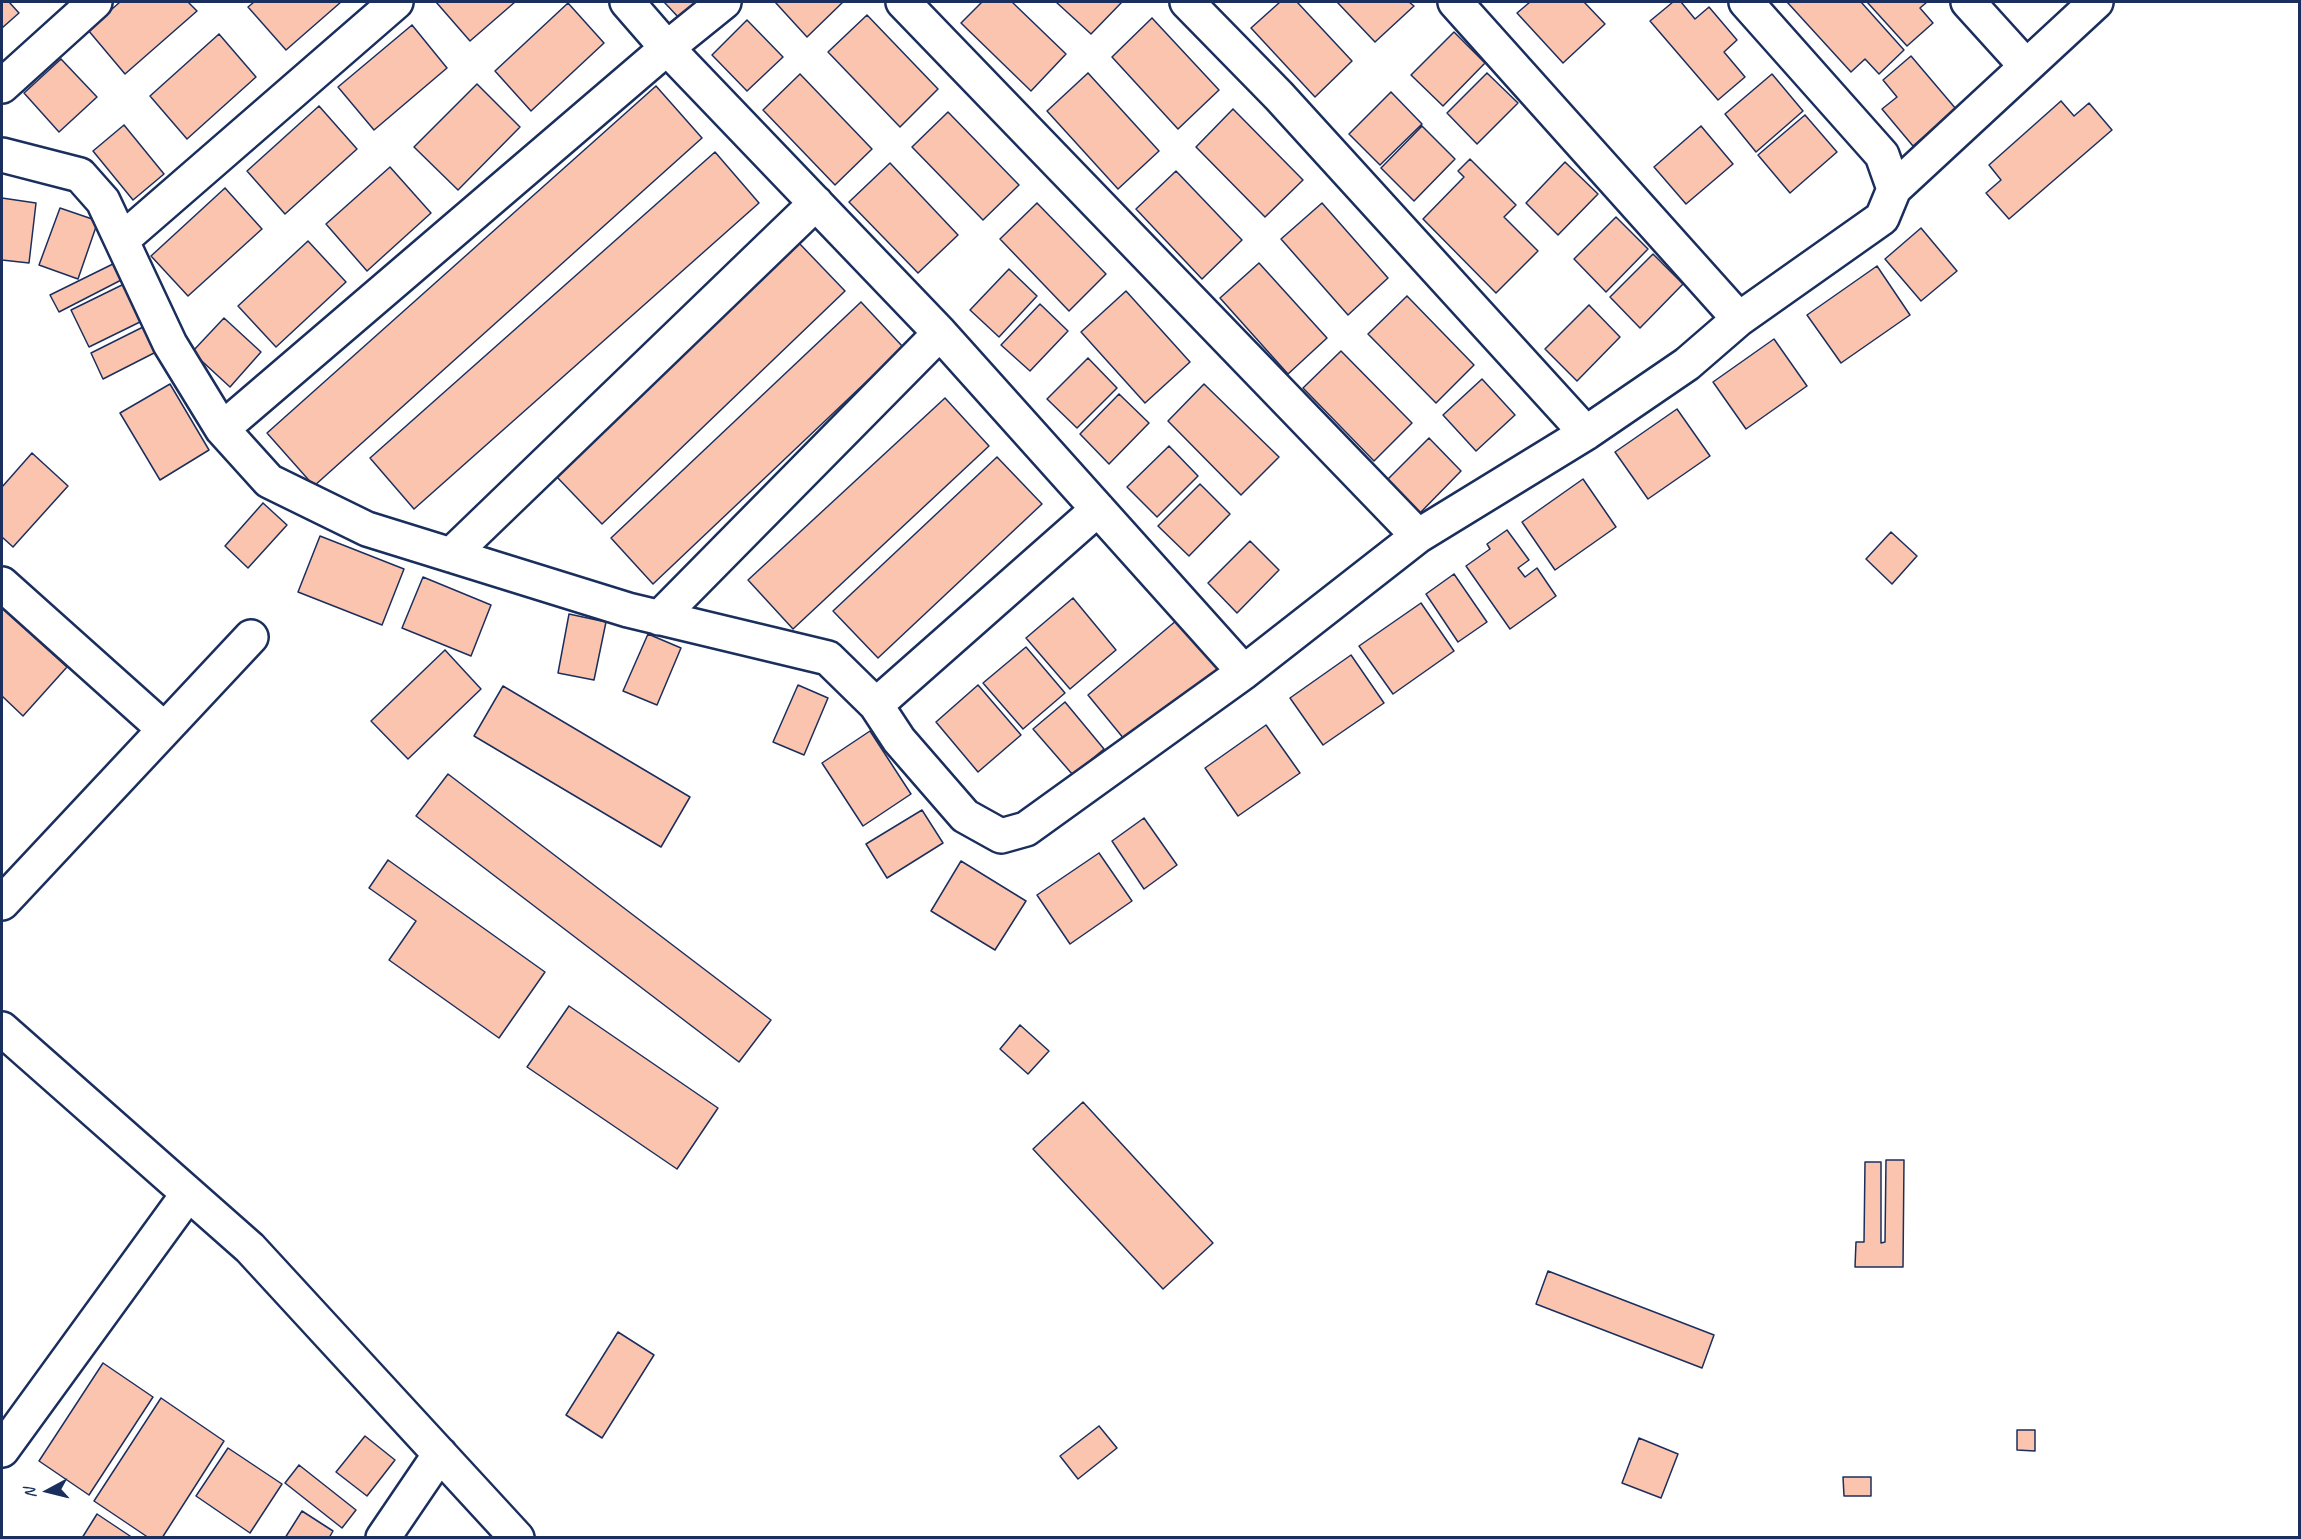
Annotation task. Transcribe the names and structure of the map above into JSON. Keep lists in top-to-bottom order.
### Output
{
  "north": "left"
}
